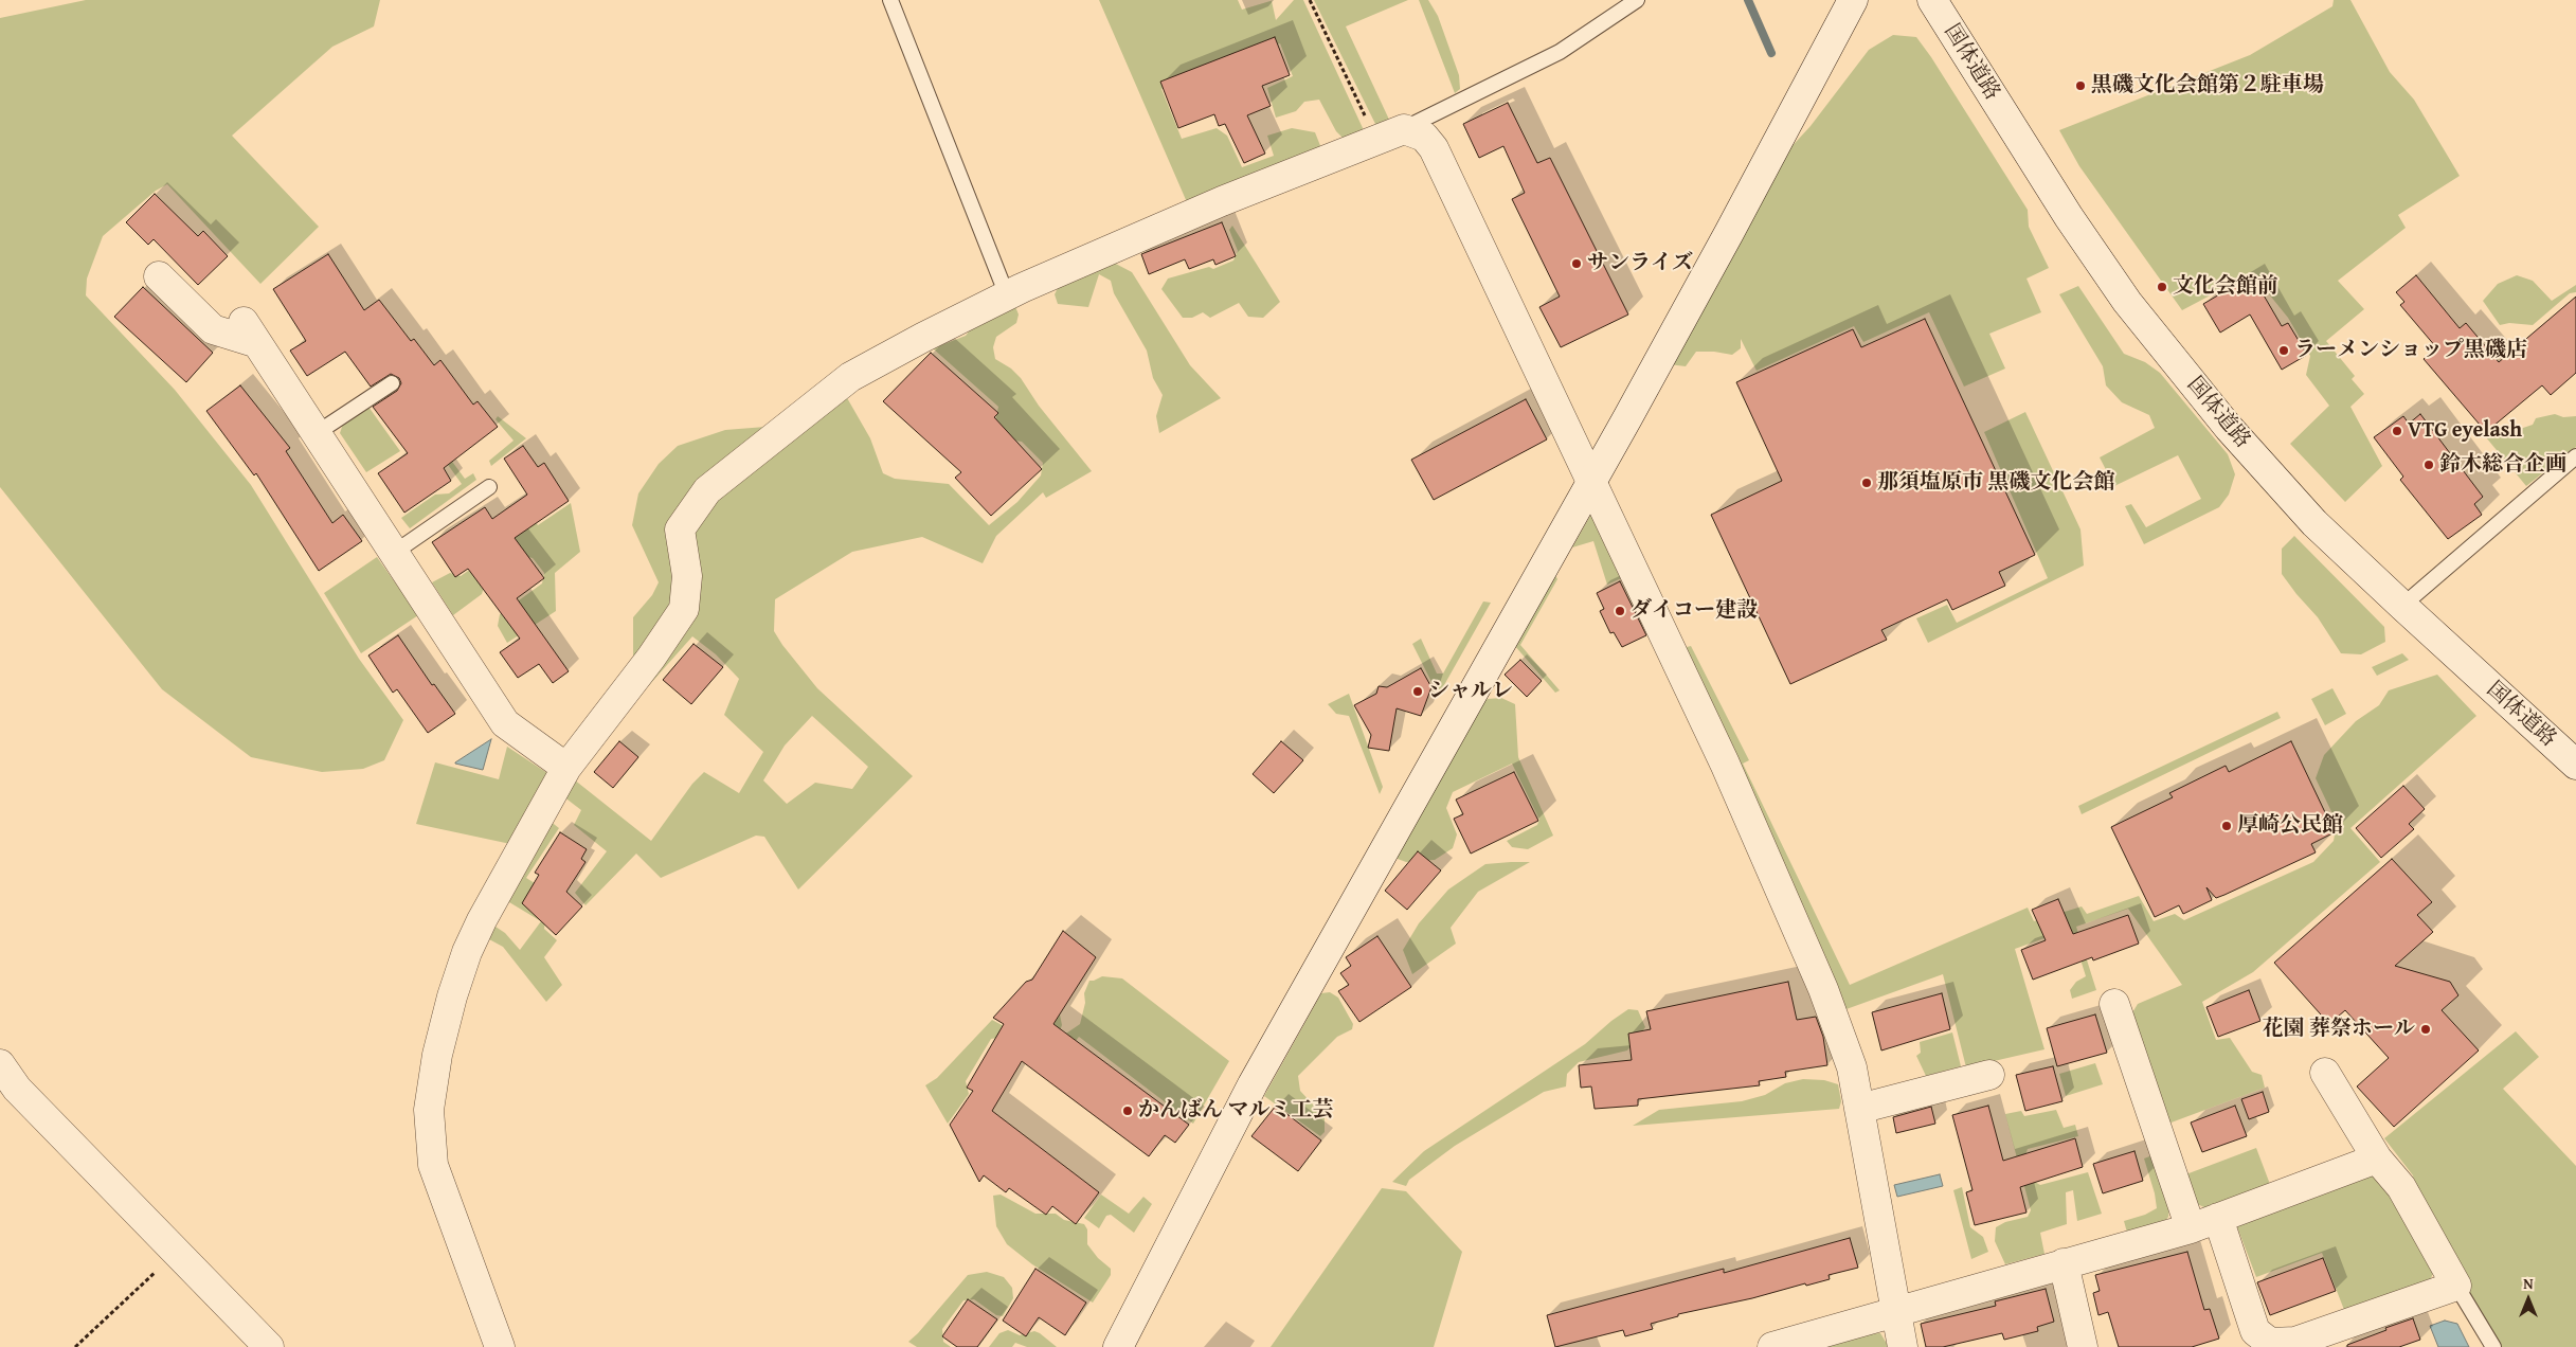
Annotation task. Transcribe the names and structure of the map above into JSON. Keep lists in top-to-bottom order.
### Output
{
  "streets": {
    "street": ["国体道路"]
  },
  "places": [
    "黒磯文化会館第２駐車場",
    "サンライズ",
    "文化会館前",
    "ラーメンショップ黒磯店",
    "VTG eyelash",
    "鈴木総合企画",
    "那須塩原市 黒磯文化会館",
    "ダイコー建設",
    "シャルレ",
    "厚崎公民館",
    "花園 葬祭ホール",
    "かんばん マルミ工芸"
  ],
  "north": "top"
}
